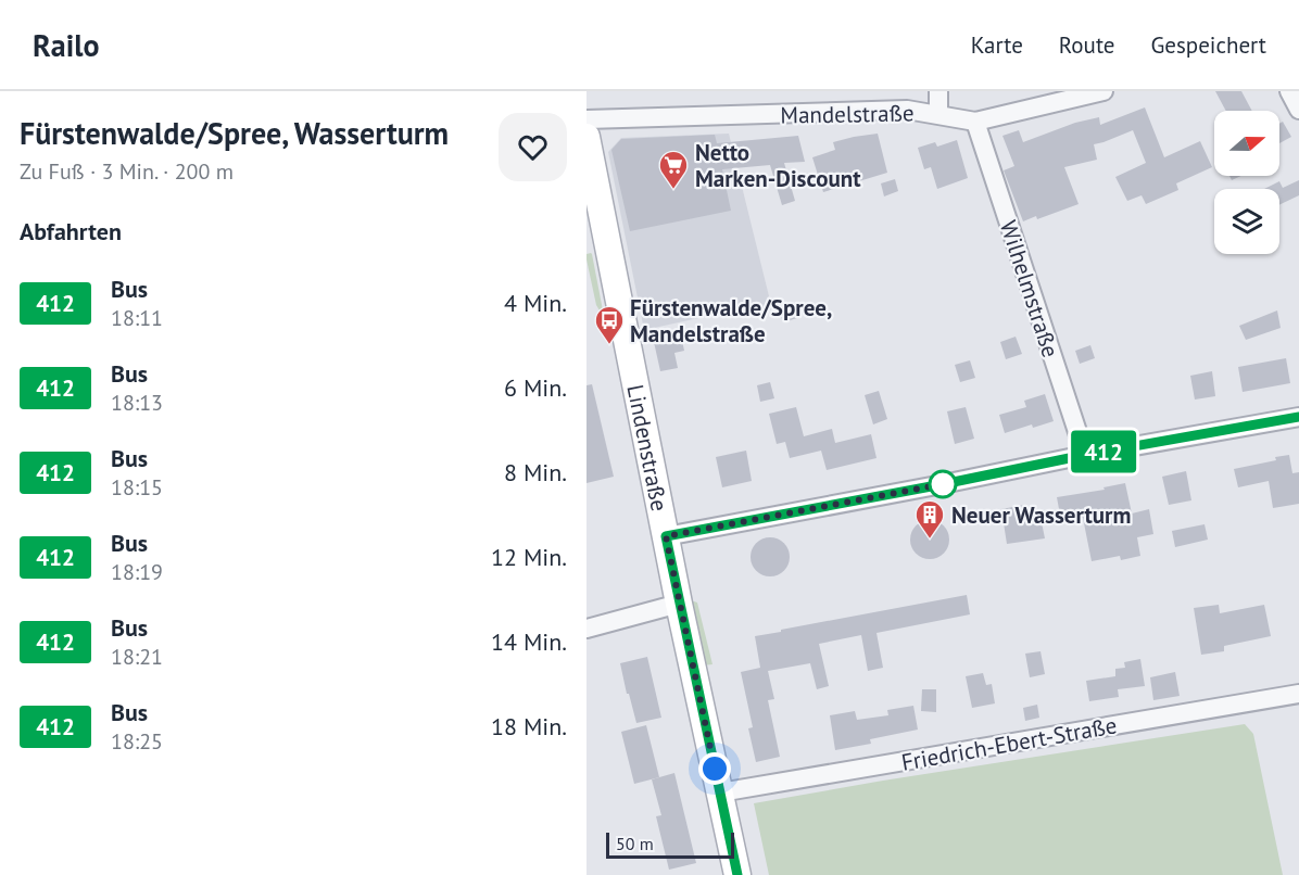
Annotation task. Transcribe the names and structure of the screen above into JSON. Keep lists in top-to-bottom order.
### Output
{
  "streets": {
    "street": [
      "Mandelstraße",
      "Wilhelmstraße",
      "Lindenstraße",
      "Friedrich-Ebert-Straße"
    ]
  },
  "crossings": [
    ["Mandelstraße", "Wilhelmstraße"],
    ["Lindenstraße", "Friedrich-Ebert-Straße"]
  ],
  "places": {
    "supermarket": ["Netto Marken-Discount"],
    "bus stop": ["Fürstenwalde/Spree, Mandelstraße"],
    "building": ["Neuer Wasserturm"]
  },
  "lines": ["bus line 412"],
  "scale_bar": "50 m",
  "north": "right",
  "page": {
    "header": "Railo",
    "nav": ["Karte", "Route", "Gespeichert"],
    "heading": [
      ["Fürstenwalde/Spree, Wasserturm", "Zu Fuß · 3 Min. · 200 m"],
      "Abfahrten"
    ],
    "on_map": "412",
    "list": [
      {
        "mark": "412",
        "name": "Bus",
        "note": "18:11",
        "value": "4 Min."
      },
      {
        "mark": "412",
        "name": "Bus",
        "note": "18:13",
        "value": "6 Min."
      },
      {
        "mark": "412",
        "name": "Bus",
        "note": "18:15",
        "value": "8 Min."
      },
      {
        "mark": "412",
        "name": "Bus",
        "note": "18:19",
        "value": "12 Min."
      },
      {
        "mark": "412",
        "name": "Bus",
        "note": "18:21",
        "value": "14 Min."
      },
      {
        "mark": "412",
        "name": "Bus",
        "note": "18:25",
        "value": "18 Min."
      }
    ],
    "scale": "50 m"
  }
}
